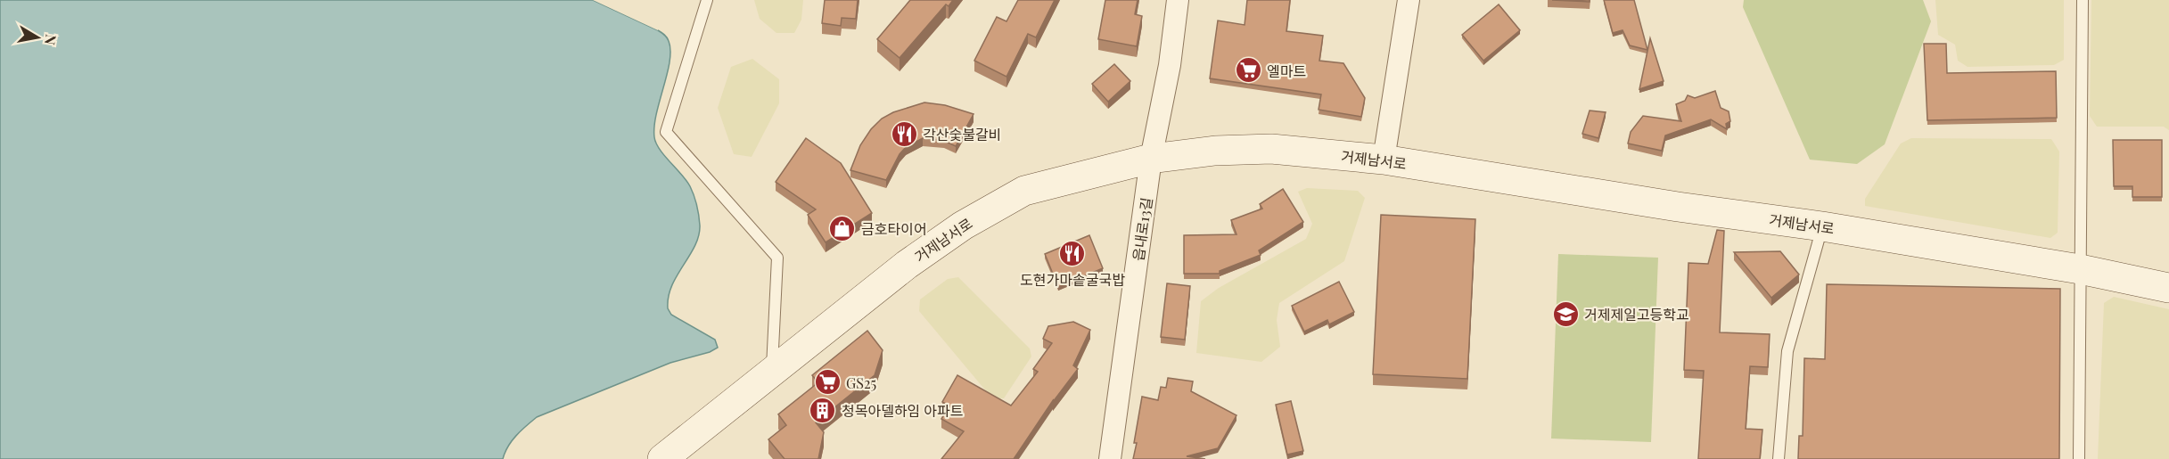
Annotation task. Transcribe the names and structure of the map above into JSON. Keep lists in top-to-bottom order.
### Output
{
  "streets": {
    "main road": ["거제남서로"],
    "street": ["읍내로13길"]
  },
  "crossings": [
    ["거제남서로", "읍내로13길"]
  ],
  "places": {
    "supermarket": ["엘마트", "GS25"],
    "restaurant": ["각산숯불갈비", "도현가마솥굴국밥"],
    "shop": ["금호타이어"],
    "school or university": ["거제제일고등학교"],
    "building": ["청목아델하임 아파트"]
  },
  "north": "right"
}
